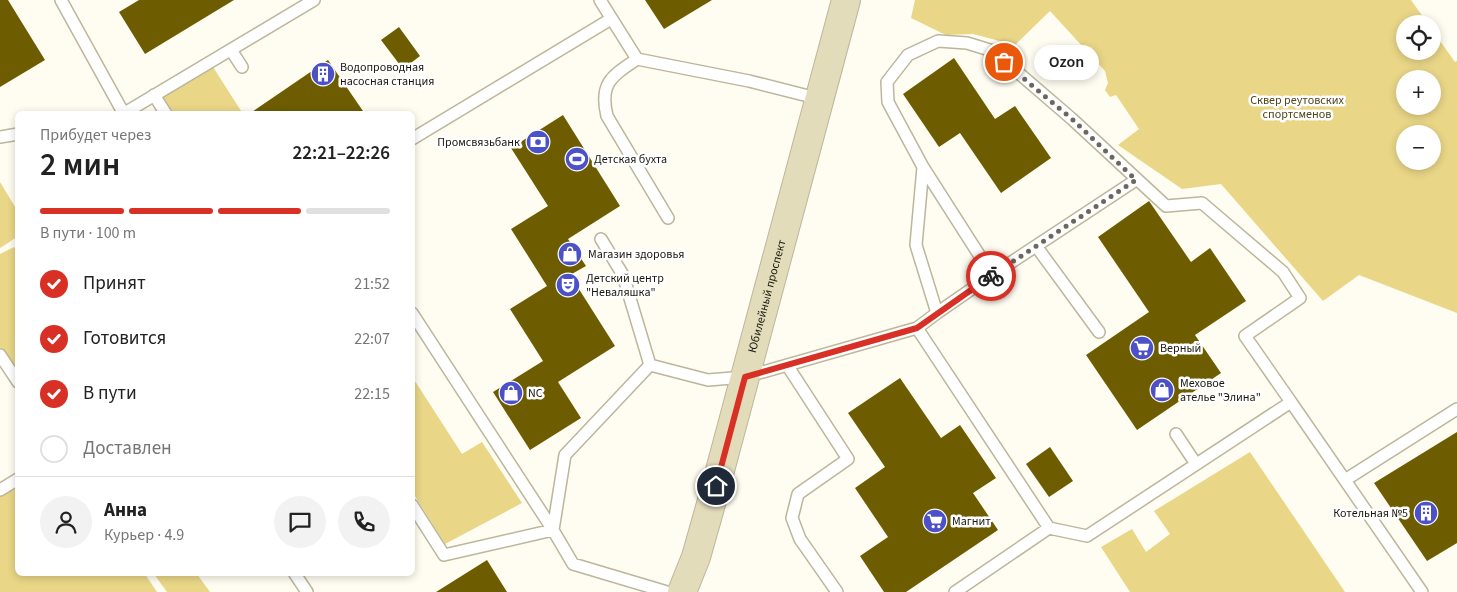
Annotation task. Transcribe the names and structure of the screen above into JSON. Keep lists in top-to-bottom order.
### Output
{
  "streets": {
    "street": ["Юбилейный проспект"]
  },
  "parks": ["Сквер реутовских спортсменов"],
  "places": {
    "other": ["Ozon"],
    "building": ["Водопроводная насосная станция", "Котельная №5"],
    "bank": ["Промсвязьбанк"],
    "sports": ["Детская бухта"],
    "shop": ["Магазин здоровья", "Меховое ателье \"Элина\"", "NC"],
    "theatre": ["Детский центр \"Неваляшка\""],
    "supermarket": ["Верный", "Магнит"]
  },
  "page": {
    "map_buttons": ["+", "−"],
    "bubble": "Ozon",
    "heading": ["2 мин", "Прибудет через", "22:21–22:26"],
    "panel": ["Анна", "Курьер · 4.9"],
    "bar": "В пути · 100 m",
    "list": [
      ["Принят", "21:52"],
      ["Готовится", "22:07"],
      ["В пути", "22:15"],
      "Доставлен"
    ]
  }
}
